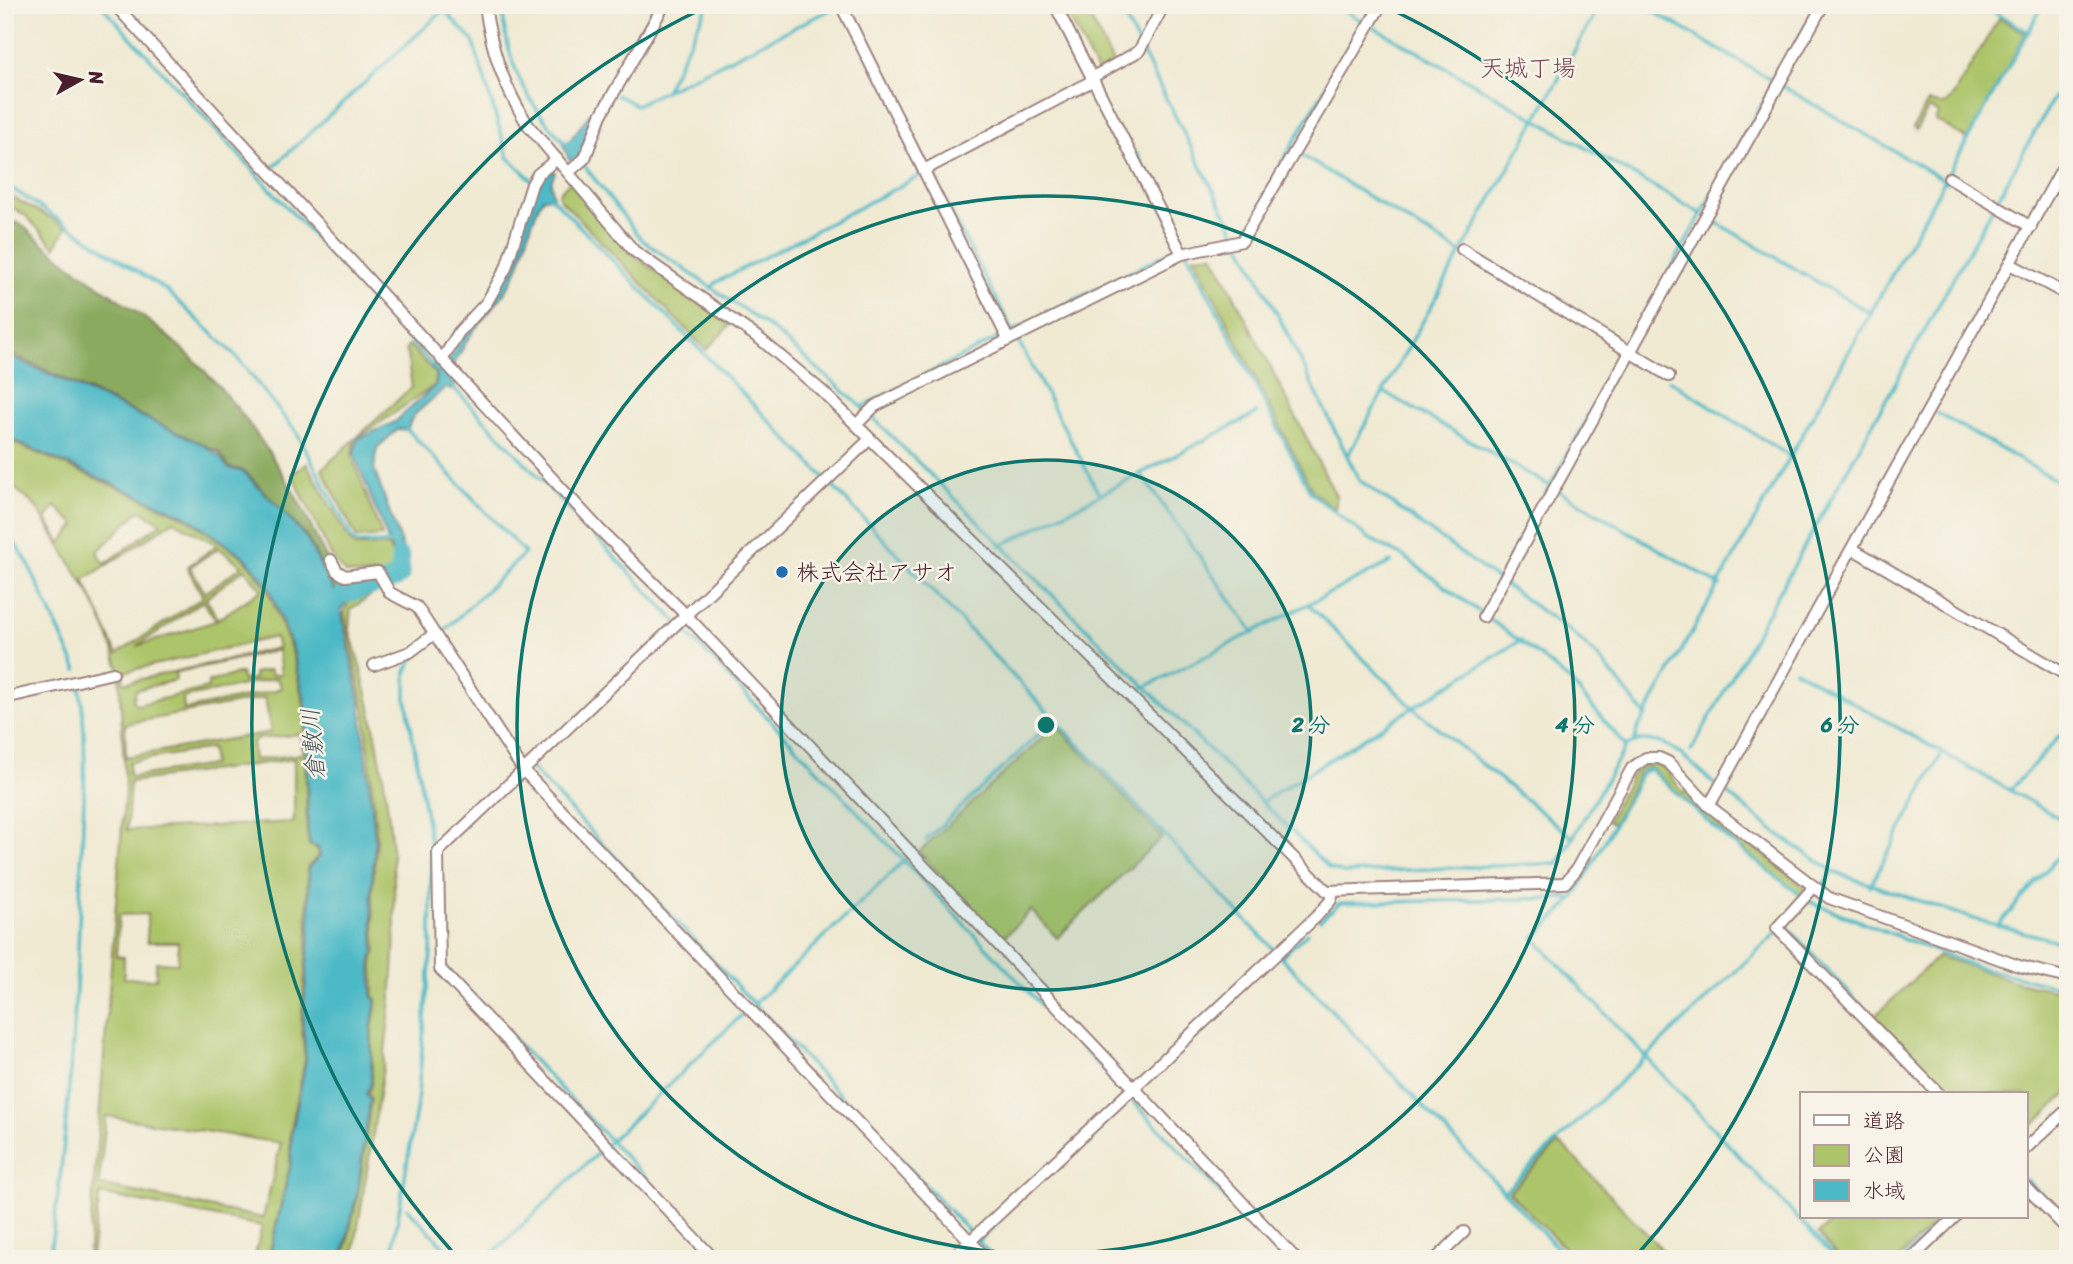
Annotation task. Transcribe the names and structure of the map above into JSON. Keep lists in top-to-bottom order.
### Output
{
  "districts": ["天城丁場"],
  "water": ["倉敷川"],
  "places": ["株式会社アサオ"],
  "legend": ["道路", "公園", "水域"],
  "north": "right",
  "rings": ["2 分", "4 分", "6 分"]
}
